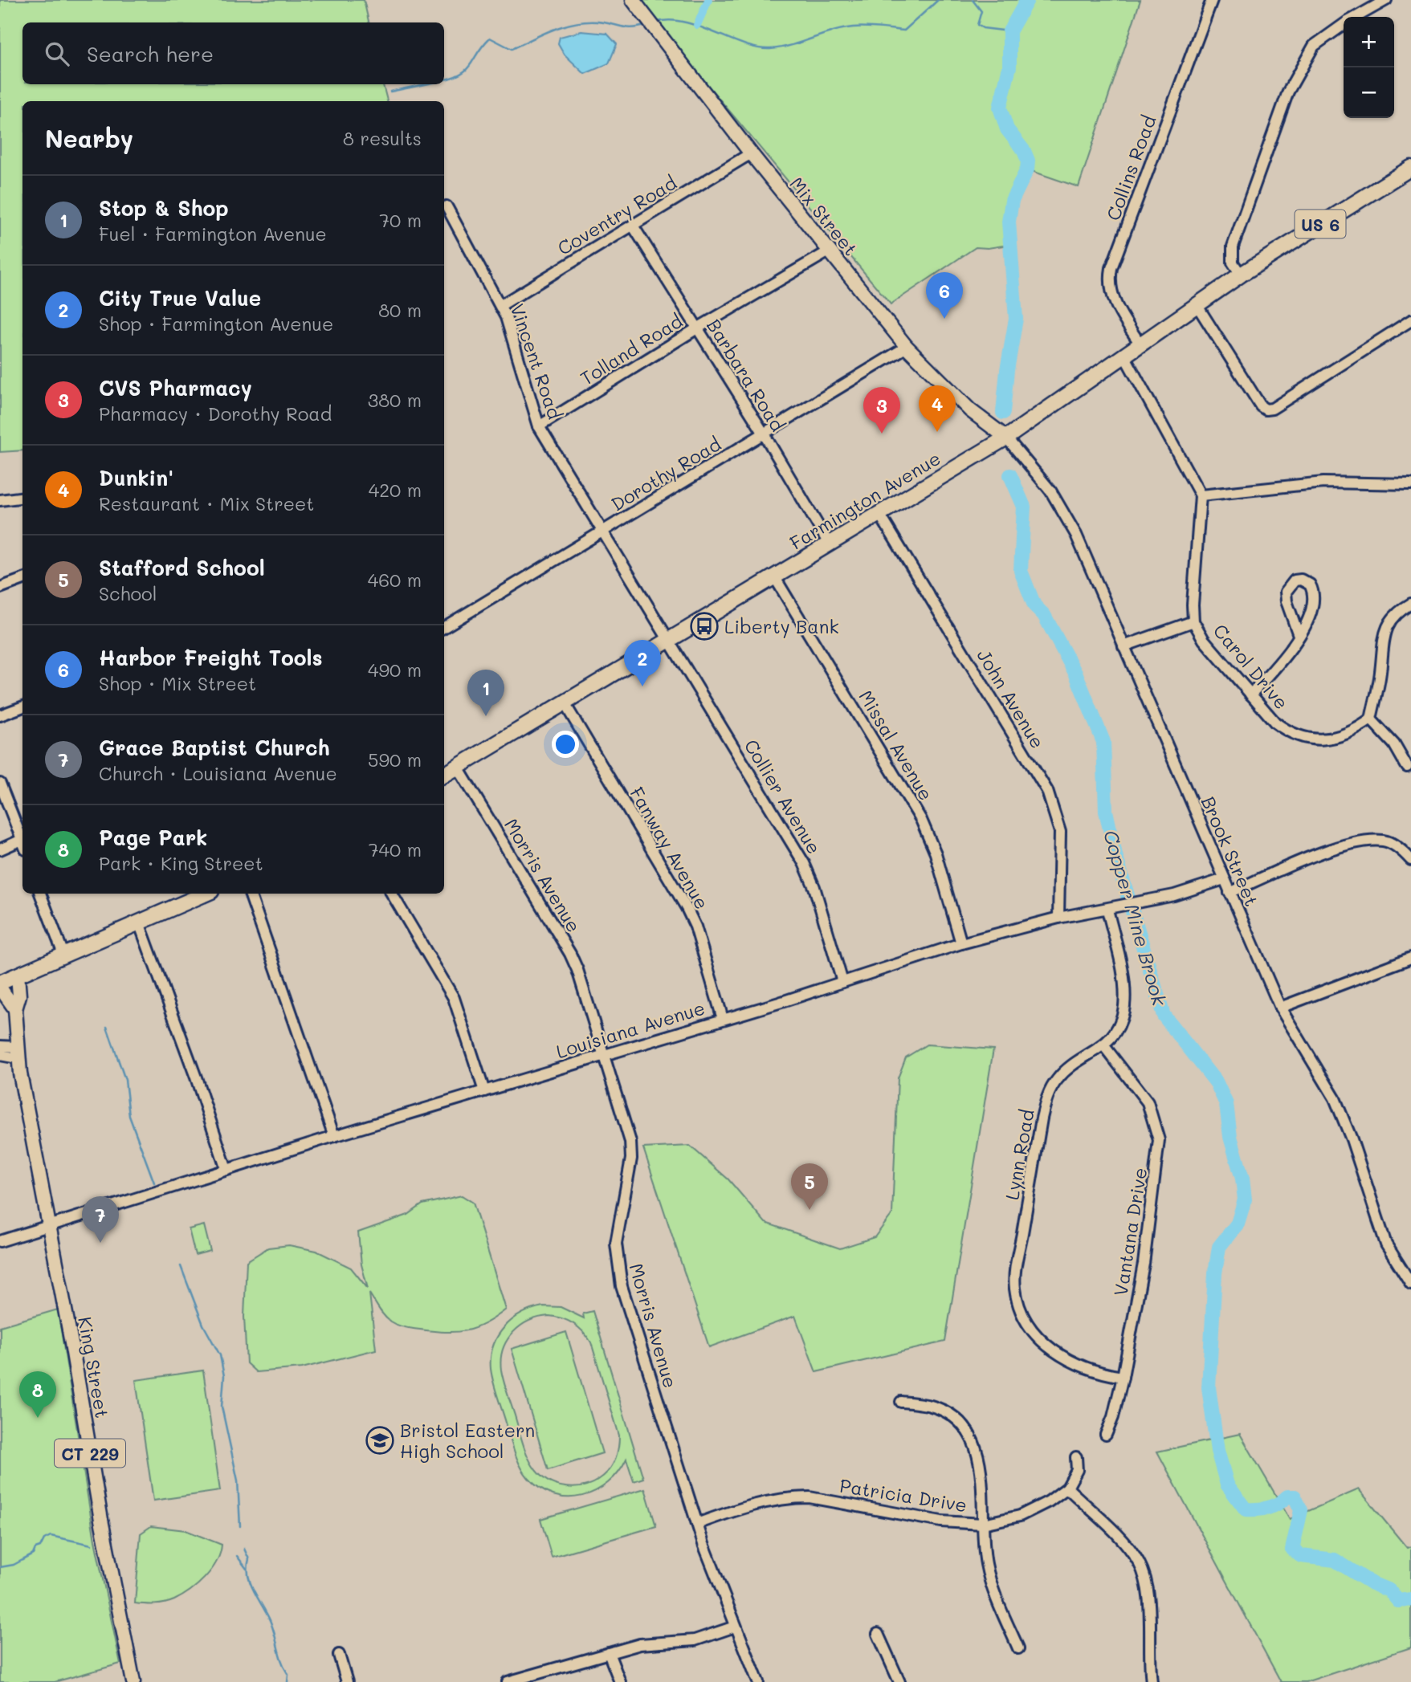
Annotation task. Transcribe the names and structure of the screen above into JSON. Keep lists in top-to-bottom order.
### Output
{
  "streets": {
    "highway": ["US 6", "Farmington Avenue"],
    "main road": ["Mix Street", "King Street", "CT 229"],
    "street": [
      "Collins Road",
      "Coventry Road",
      "Tolland Road",
      "Vincent Road",
      "Barbara Road",
      "Dorothy Road",
      "Carol Drive",
      "John Avenue",
      "Missal Avenue",
      "Collier Avenue",
      "Fanway Avenue",
      "Brook Street",
      "Morris Avenue",
      "Louisiana Avenue",
      "Lynn Road",
      "Vantana Drive",
      "Patricia Drive"
    ]
  },
  "crossings": [
    ["Collins Road", "Farmington Avenue"],
    ["Coventry Road", "Mix Street"],
    ["Coventry Road", "Vincent Road"],
    ["Coventry Road", "Barbara Road"],
    ["Mix Street", "Tolland Road"],
    ["Mix Street", "Dorothy Road"],
    ["Mix Street", "Farmington Avenue"],
    ["Mix Street", "Brook Street"],
    ["Tolland Road", "Vincent Road"],
    ["Tolland Road", "Barbara Road"],
    ["Vincent Road", "Dorothy Road"],
    ["Vincent Road", "Farmington Avenue"],
    ["Vincent Road", "Collier Avenue"],
    ["Barbara Road", "Dorothy Road"],
    ["Barbara Road", "Farmington Avenue"],
    ["Farmington Avenue", "John Avenue"],
    ["Farmington Avenue", "Missal Avenue"],
    ["Farmington Avenue", "Collier Avenue"],
    ["Farmington Avenue", "Fanway Avenue"],
    ["Farmington Avenue", "Brook Street"],
    ["Farmington Avenue", "Morris Avenue"],
    ["John Avenue", "Louisiana Avenue"],
    ["Missal Avenue", "Louisiana Avenue"],
    ["Collier Avenue", "Louisiana Avenue"],
    ["Fanway Avenue", "Louisiana Avenue"],
    ["Brook Street", "Louisiana Avenue"],
    ["Morris Avenue", "Louisiana Avenue"],
    ["Morris Avenue", "Patricia Drive"],
    ["Louisiana Avenue", "Lynn Road"],
    ["Louisiana Avenue", "King Street"],
    ["Lynn Road", "Vantana Drive"]
  ],
  "water": ["Copper Mine Brook"],
  "places": {
    "bus stop": ["Liberty Bank"],
    "school or university": ["Bristol Eastern High School"]
  },
  "page": {
    "map_buttons": ["+", "−"],
    "search": "Search here",
    "heading": ["Nearby", "8 results"],
    "list": [
      {
        "mark": "1",
        "name": "Stop & Shop",
        "note": "Fuel · Farmington Avenue",
        "value": "70 m"
      },
      {
        "mark": "2",
        "name": "City True Value",
        "note": "Shop · Farmington Avenue",
        "value": "80 m"
      },
      {
        "mark": "3",
        "name": "CVS Pharmacy",
        "note": "Pharmacy · Dorothy Road",
        "value": "380 m"
      },
      {
        "mark": "4",
        "name": "Dunkin'",
        "note": "Restaurant · Mix Street",
        "value": "420 m"
      },
      {
        "mark": "5",
        "name": "Stafford School",
        "note": "School",
        "value": "460 m"
      },
      {
        "mark": "6",
        "name": "Harbor Freight Tools",
        "note": "Shop · Mix Street",
        "value": "490 m"
      },
      {
        "mark": "7",
        "name": "Grace Baptist Church",
        "note": "Church · Louisiana Avenue",
        "value": "590 m"
      },
      {
        "mark": "8",
        "name": "Page Park",
        "note": "Park · King Street",
        "value": "740 m"
      }
    ],
    "pins": [
      "6",
      "4",
      "3",
      "2",
      "1",
      "5",
      "7",
      "8"
    ]
  }
}
